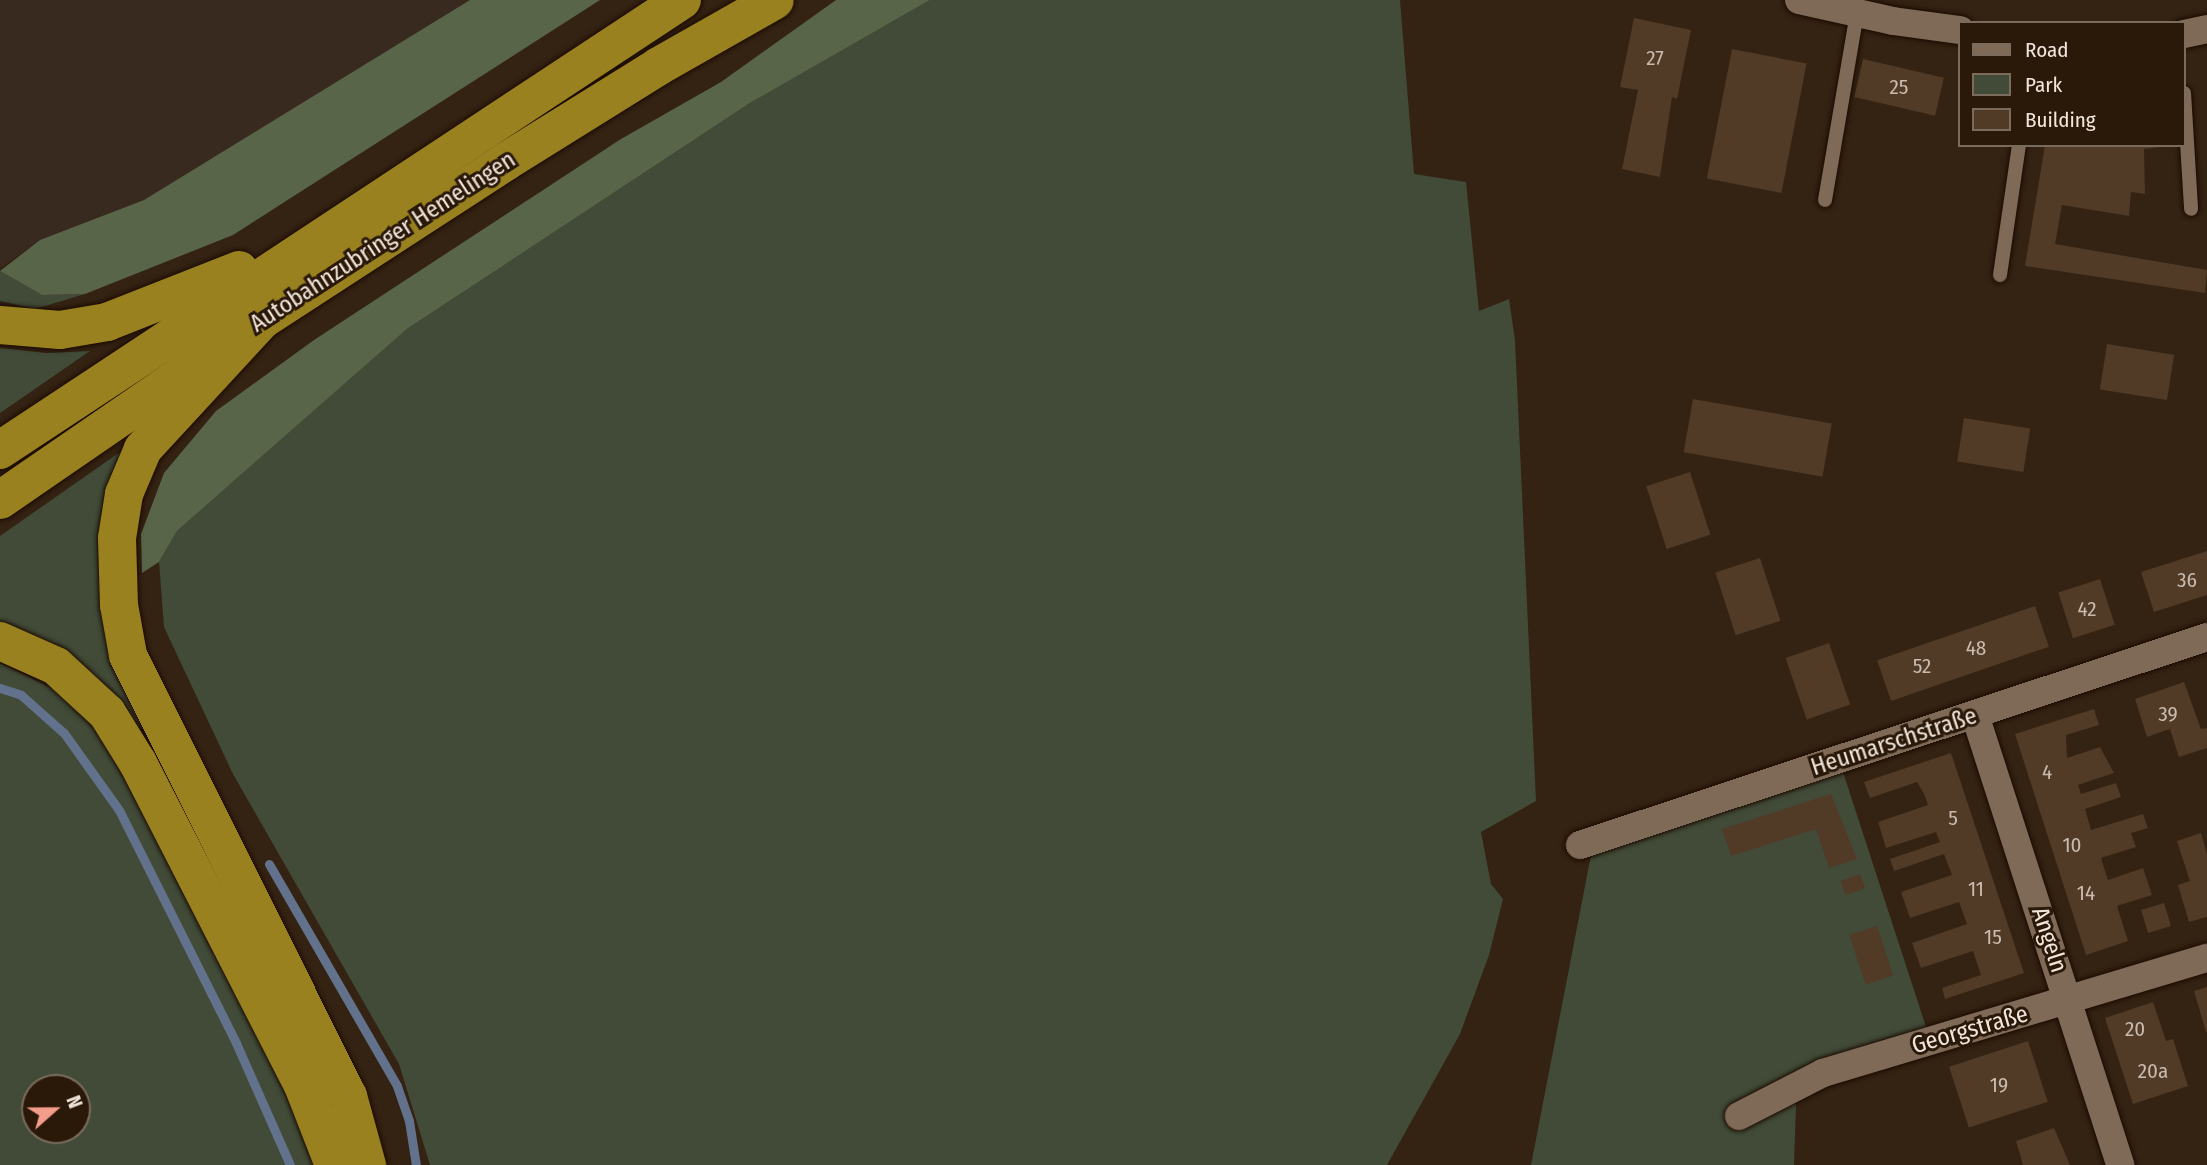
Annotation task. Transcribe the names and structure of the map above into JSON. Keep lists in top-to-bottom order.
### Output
{
  "streets": {
    "highway": ["Autobahnzubringer Hemelingen"],
    "street": ["Heumarschstraße", "Angeln", "Georgstraße"]
  },
  "crossings": [
    ["Heumarschstraße", "Angeln"],
    ["Angeln", "Georgstraße"]
  ],
  "house_numbers": [
    "27",
    "25",
    "36",
    "42",
    "48",
    "52",
    "39",
    "4",
    "5",
    "10",
    "11",
    "14",
    "15",
    "20",
    "20a",
    "19"
  ],
  "legend": ["Road", "Park", "Building"],
  "north": "right"
}
